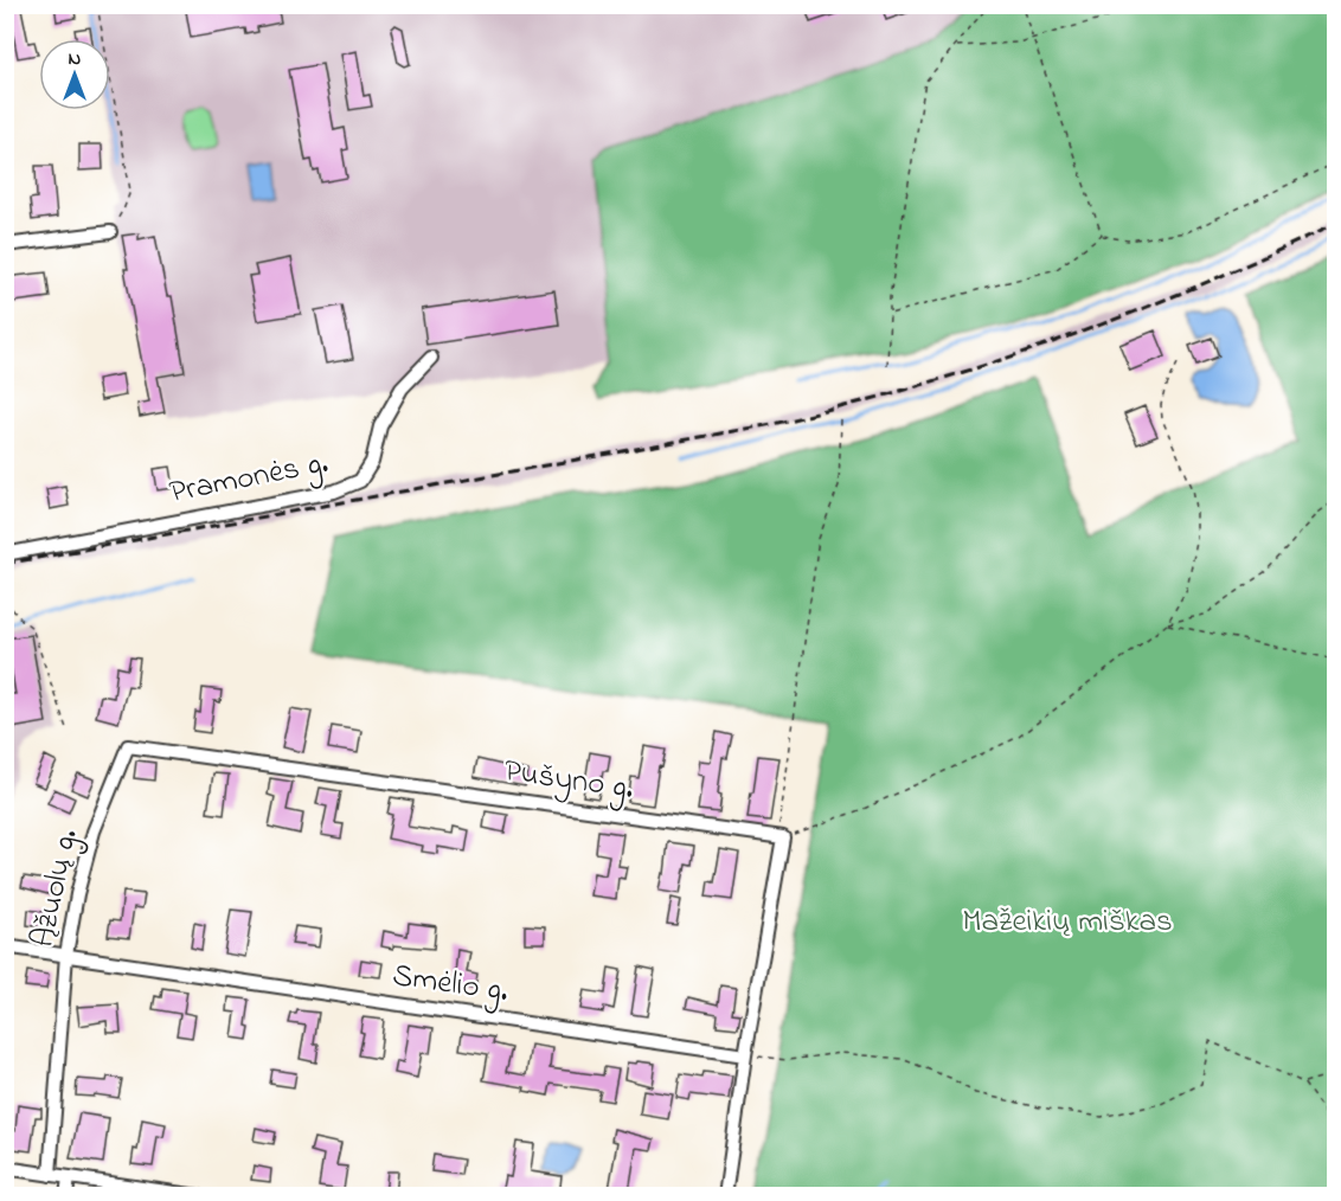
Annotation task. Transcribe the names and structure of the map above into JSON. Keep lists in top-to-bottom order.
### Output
{
  "streets": {
    "street": [
      "Pramonės g.",
      "Pušyno g.",
      "Ąžuolų g.",
      "Smėlio g."
    ]
  },
  "crossings": [
    ["Pušyno g.", "Ąžuolų g."],
    ["Ąžuolų g.", "Smėlio g."]
  ],
  "parks": ["Mažeikių miškas"],
  "north": "top"
}
